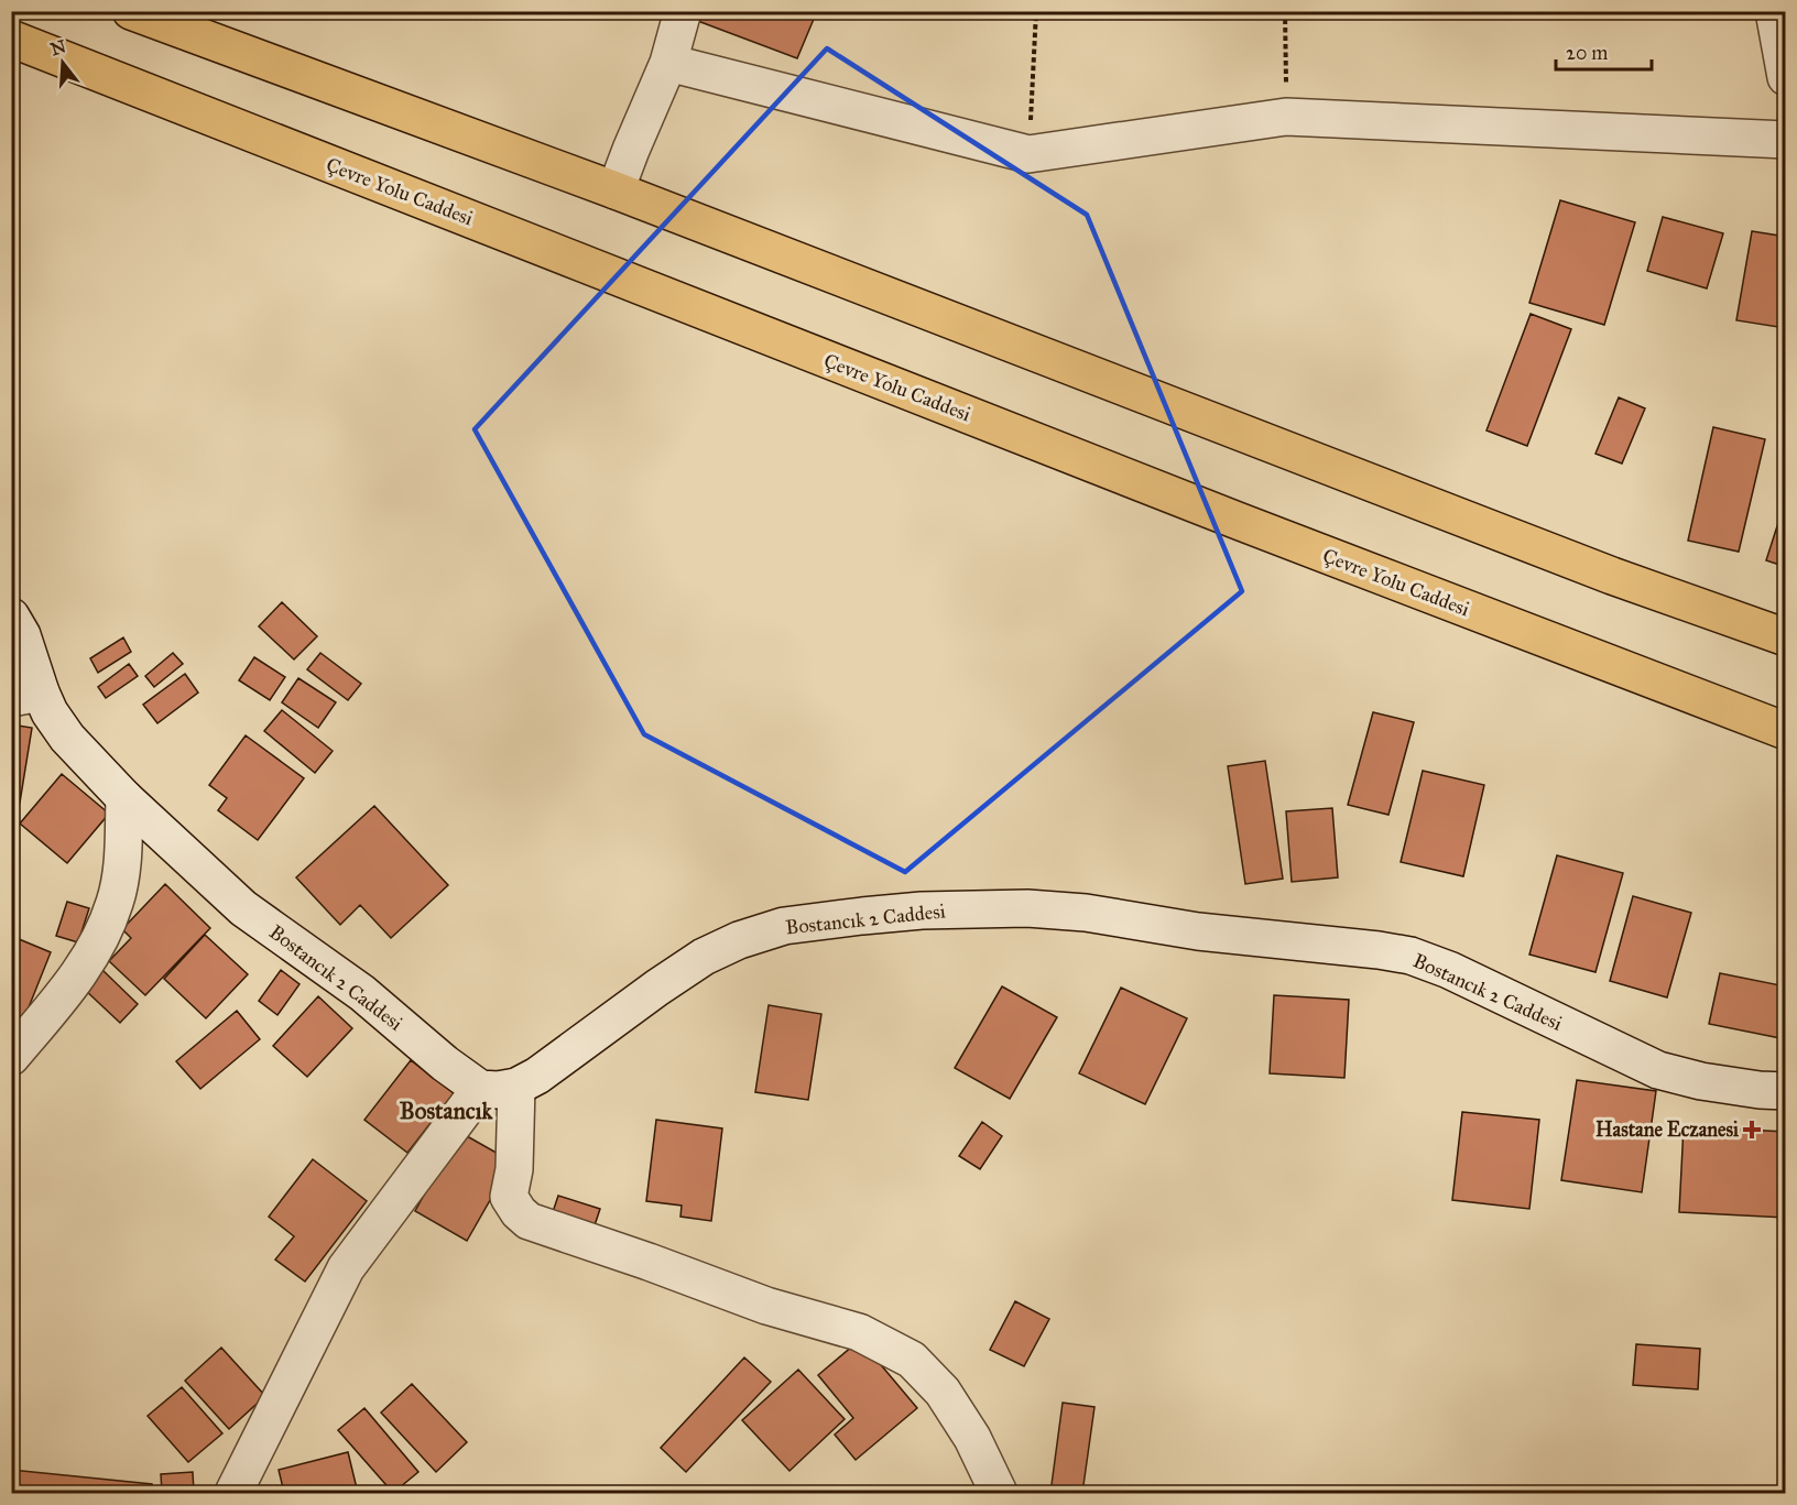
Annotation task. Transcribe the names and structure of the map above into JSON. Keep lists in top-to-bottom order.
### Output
{
  "streets": {
    "highway": ["Çevre Yolu Caddesi"],
    "street": ["Bostancık 2 Caddesi"]
  },
  "districts": ["Bostancık"],
  "places": {
    "health": ["Hastane Eczanesi"]
  },
  "scale_bar": "20 m",
  "north": "top"
}
